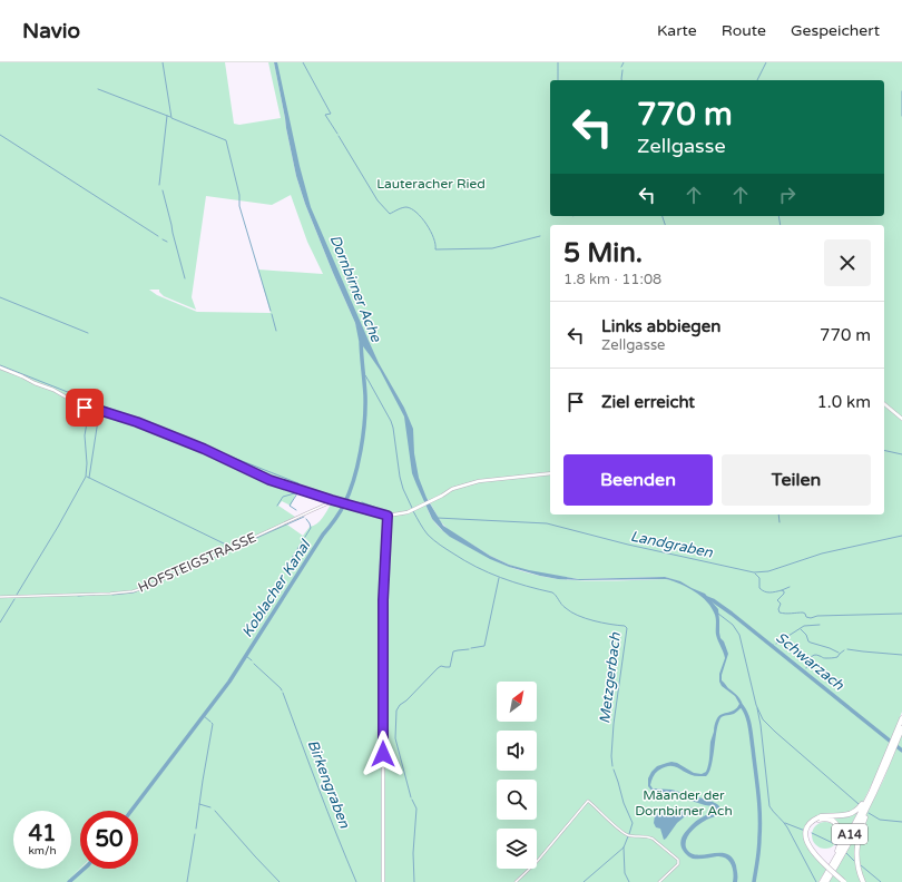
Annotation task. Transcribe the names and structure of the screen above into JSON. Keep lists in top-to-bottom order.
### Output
{
  "streets": {
    "highway": ["A14"],
    "street": ["HOFSTEIGSTRASSE"]
  },
  "water": [
    "Dornbirner Ache",
    "Landgraben",
    "Koblacher Kanal",
    "Schwarzach",
    "Metzgerbach",
    "Birkengraben"
  ],
  "parks": ["Lauteracher Ried", "Mäander der Dornbirner Ach"],
  "north": "top right",
  "page": {
    "header": "Navio",
    "nav": ["Karte", "Route", "Gespeichert"],
    "turn": ["770 m", "Zellgasse"],
    "heading": ["5 Min.", "1.8 km · 11:08"],
    "list": [
      {
        "name": "Links abbiegen",
        "note": "Zellgasse",
        "value": "770 m"
      },
      {
        "name": "Ziel erreicht",
        "value": "1.0 km"
      }
    ],
    "buttons": ["Beenden", "Teilen"],
    "speed": "41 km/h",
    "limit": "50"
  }
}
